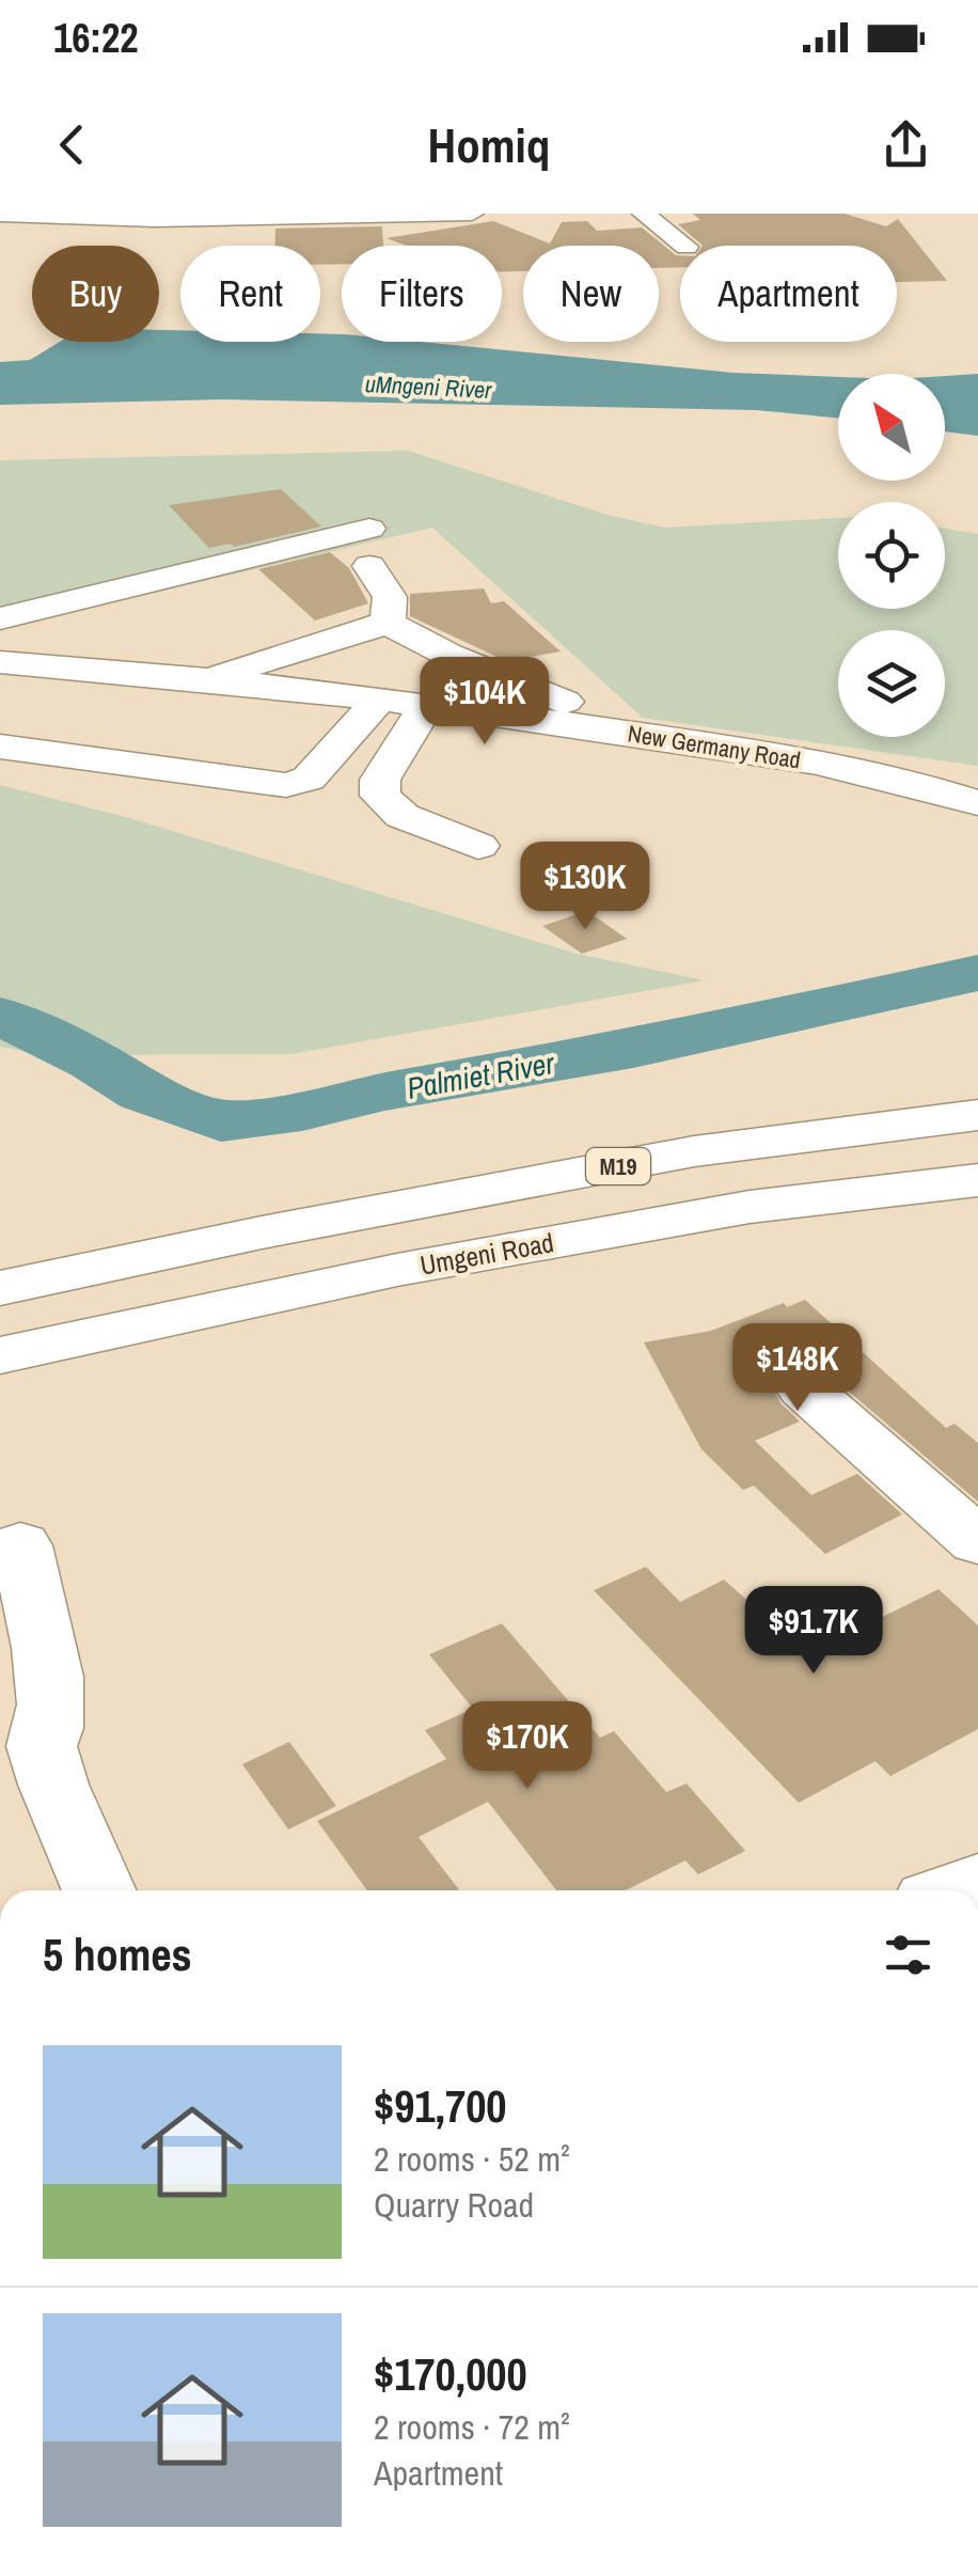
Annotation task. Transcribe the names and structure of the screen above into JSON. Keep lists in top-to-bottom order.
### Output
{
  "streets": {
    "main road": ["New Germany Road", "M19", "Umgeni Road"]
  },
  "water": ["uMngeni River", "Palmiet River"],
  "north": "top left",
  "page": {
    "status": "16:22",
    "header": "Homiq",
    "chip": [
      "Buy",
      "Rent",
      "Filters",
      "New",
      "Apartment"
    ],
    "price": [
      "$104K",
      "$130K",
      "$148K",
      "$91.7K",
      "$170K"
    ],
    "heading": "5 homes",
    "list": [
      {
        "name": "$91,700",
        "note": "2 rooms · 52 m² · Quarry Road"
      },
      {
        "name": "$170,000",
        "note": "2 rooms · 72 m² · Apartment"
      }
    ]
  }
}
